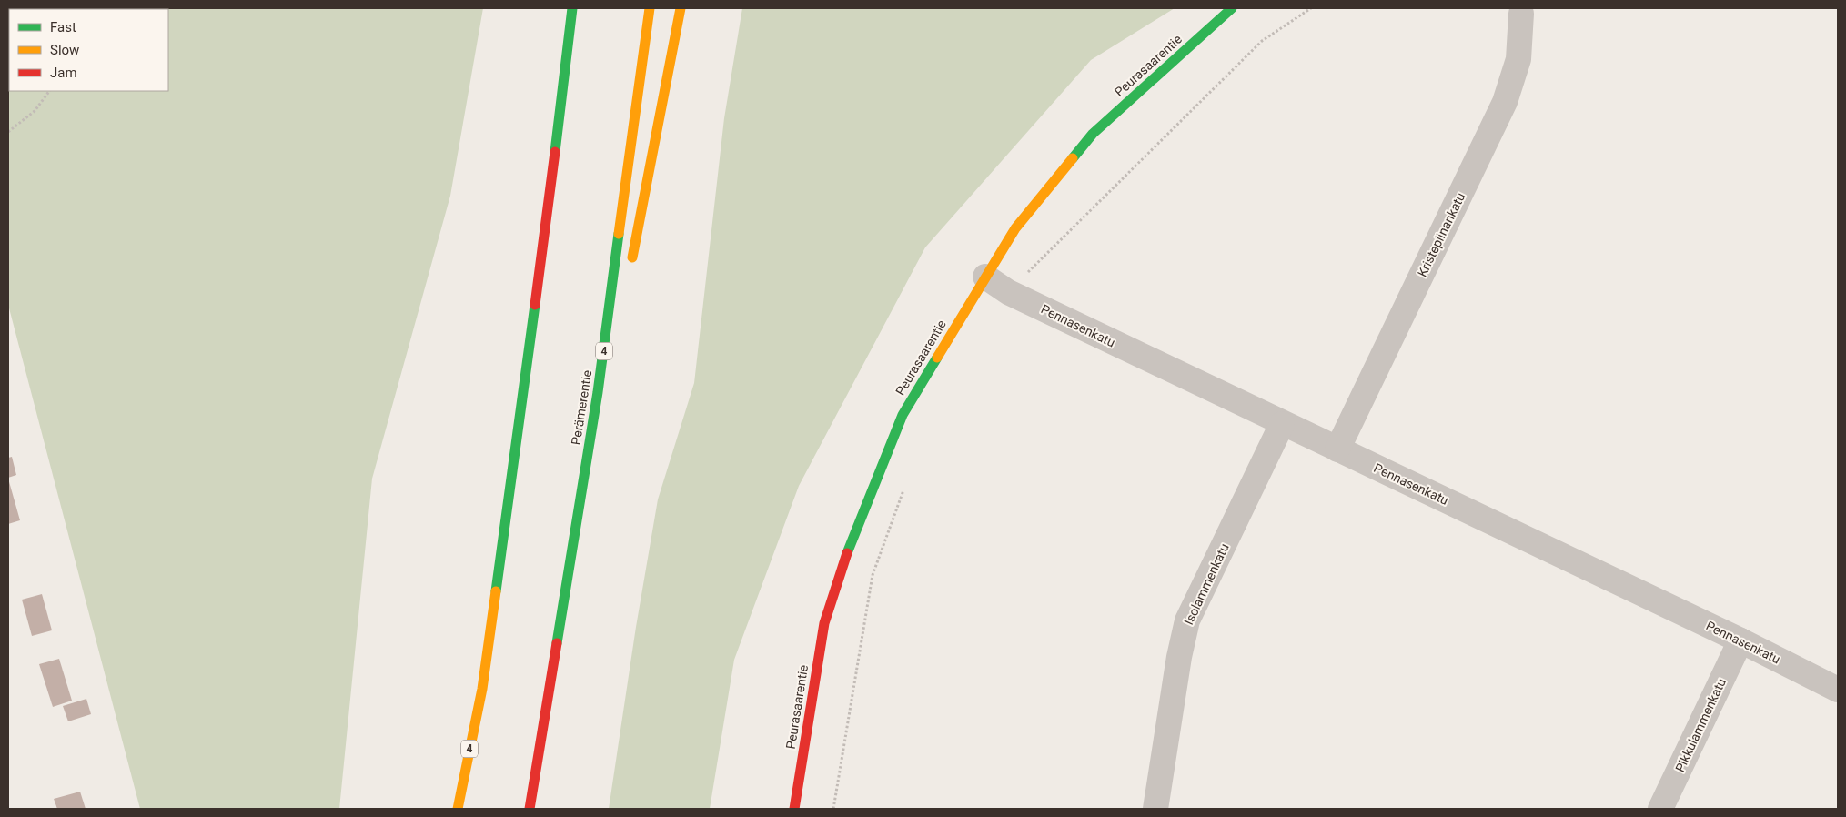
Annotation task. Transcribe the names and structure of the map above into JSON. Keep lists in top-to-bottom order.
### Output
{
  "streets": {
    "main road": ["Peurasaarentie", "4", "Perämerentie"],
    "street": [
      "Kristepiinankatu",
      "Pennasenkatu",
      "Isolammenkatu",
      "Pikkulammenkatu"
    ]
  },
  "crossings": [
    ["Peurasaarentie", "Pennasenkatu"],
    ["Kristepiinankatu", "Pennasenkatu"],
    ["Pennasenkatu", "Isolammenkatu"],
    ["Pennasenkatu", "Pikkulammenkatu"]
  ],
  "legend": ["Fast", "Slow", "Jam"]
}
